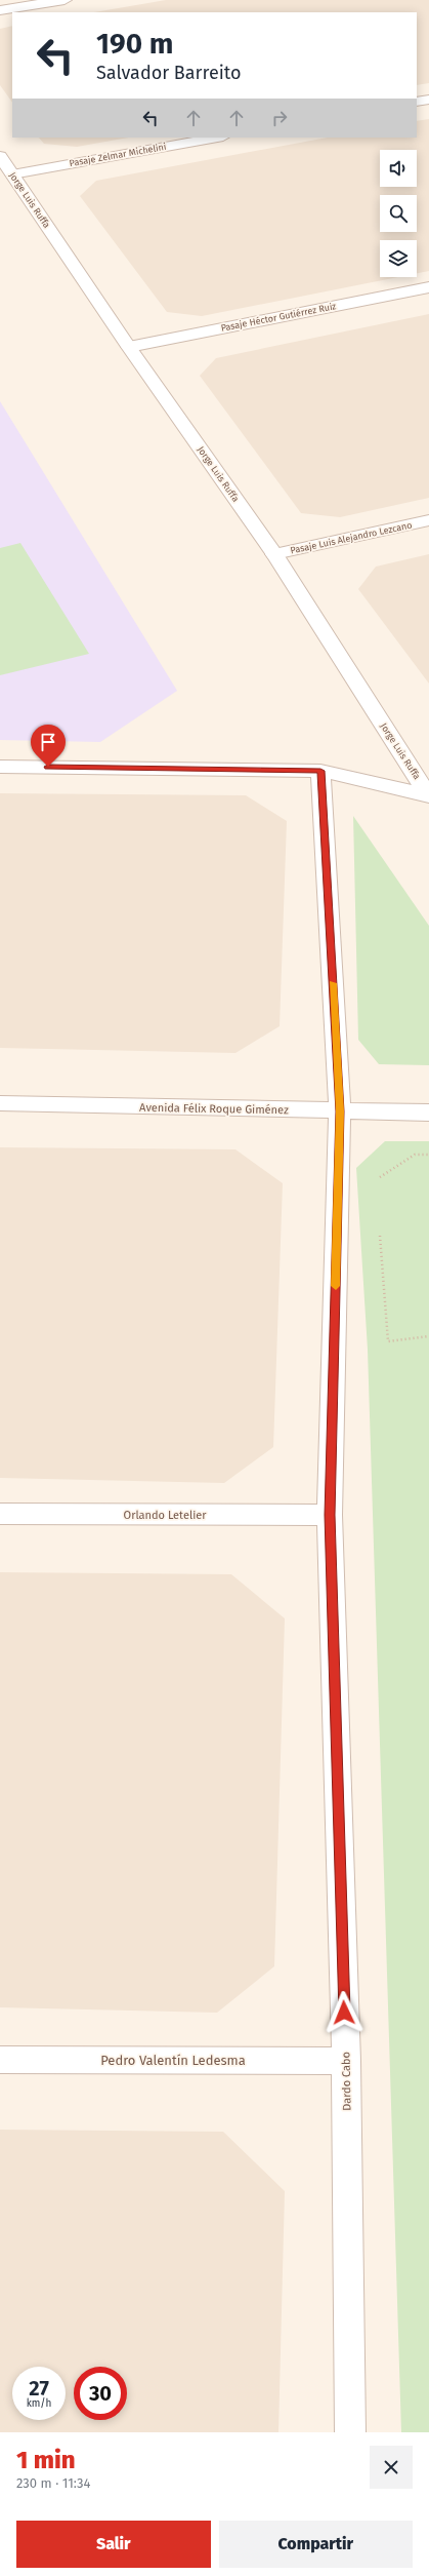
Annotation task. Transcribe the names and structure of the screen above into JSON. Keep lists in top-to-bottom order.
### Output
{
  "streets": {
    "street": [
      "Pasaje Zelmar Michelini",
      "Jorge Luis Ruffa",
      "Pasaje Héctor Gutiérrez Ruiz",
      "Pasaje Luis Alejandro Lezcano",
      "Avenida Félix Roque Giménez",
      "Orlando Letelier",
      "Pedro Valentín Ledesma",
      "Dardo Cabo"
    ]
  },
  "crossings": [
    ["Pasaje Zelmar Michelini", "Jorge Luis Ruffa"],
    ["Jorge Luis Ruffa", "Pasaje Héctor Gutiérrez Ruiz"],
    ["Jorge Luis Ruffa", "Pasaje Luis Alejandro Lezcano"],
    ["Avenida Félix Roque Giménez", "Dardo Cabo"],
    ["Orlando Letelier", "Dardo Cabo"],
    ["Pedro Valentín Ledesma", "Dardo Cabo"]
  ],
  "page": {
    "turn": ["190 m", "Salvador Barreito"],
    "speed": "27 km/h",
    "limit": "30",
    "heading": ["1 min", "230 m · 11:34"],
    "buttons": ["Salir", "Compartir"]
  }
}
